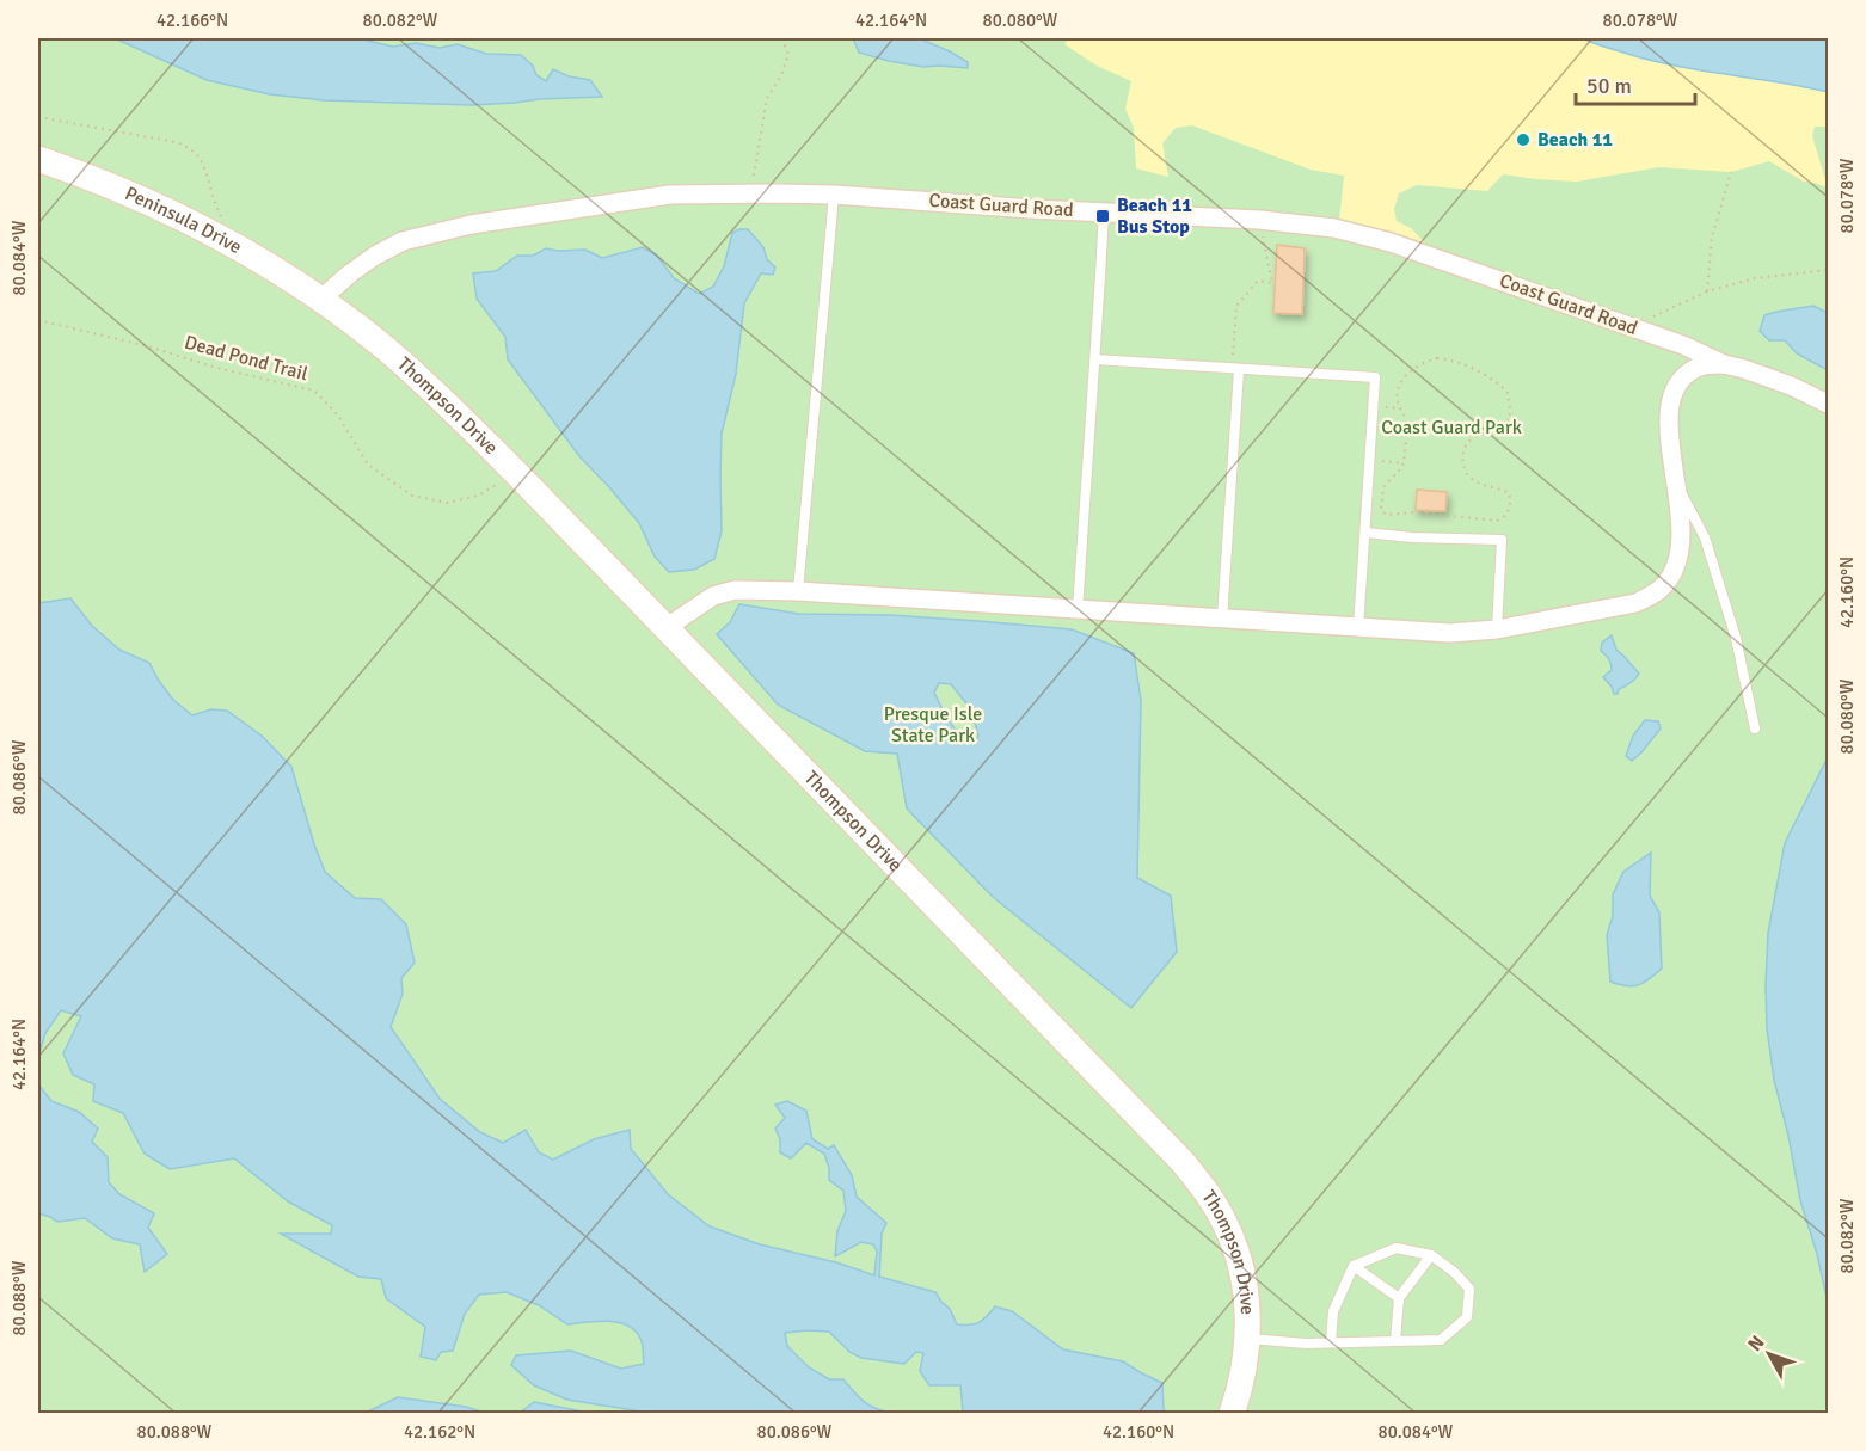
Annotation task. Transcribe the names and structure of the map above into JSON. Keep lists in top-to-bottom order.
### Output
{
  "streets": {
    "street": ["Coast Guard Road", "Peninsula Drive", "Thompson Drive"],
    "path": ["Dead Pond Trail"]
  },
  "crossings": [
    ["Coast Guard Road", "Peninsula Drive"],
    ["Coast Guard Road", "Thompson Drive"],
    ["Peninsula Drive", "Thompson Drive"],
    ["Dead Pond Trail", "Thompson Drive"]
  ],
  "parks": ["Coast Guard Park", "Presque Isle State Park"],
  "places": {
    "other": ["Beach 11"],
    "transit": ["Beach 11 Bus Stop"]
  },
  "scale_bar": "50 m",
  "north": "top left",
  "coordinates": [
    "42.166°N",
    "80.082°W",
    "42.164°N",
    "80.080°W",
    "80.078°W",
    "80.084°W",
    "42.160°N",
    "80.086°W",
    "80.088°W",
    "42.162°N"
  ]
}
